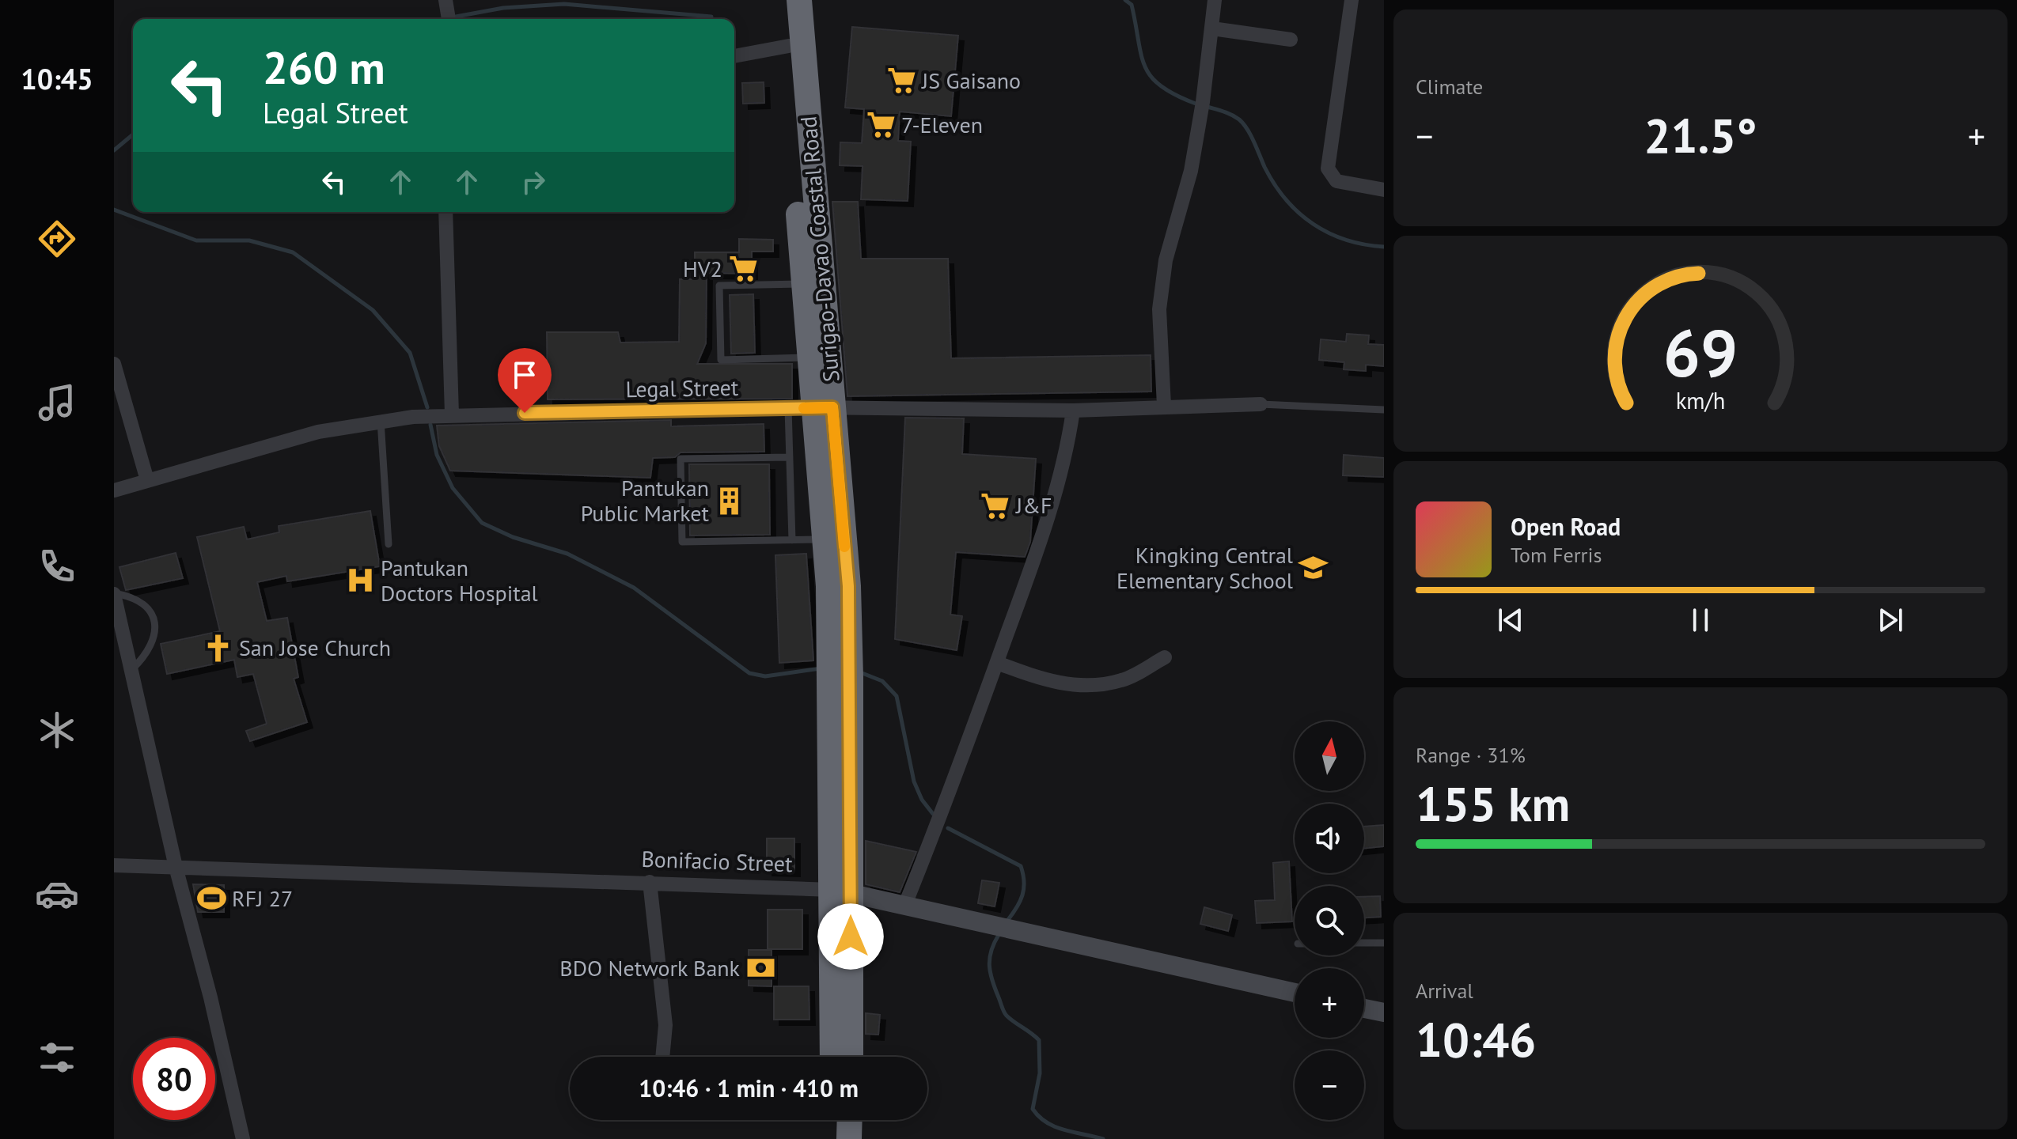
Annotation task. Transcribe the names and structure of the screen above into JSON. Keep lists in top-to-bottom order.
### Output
{
  "streets": {
    "highway": ["Surigao-Davao Coastal Road"],
    "street": ["Legal Street", "Bonifacio Street"]
  },
  "crossings": [
    ["Surigao-Davao Coastal Road", "Legal Street"],
    ["Surigao-Davao Coastal Road", "Bonifacio Street"]
  ],
  "places": {
    "supermarket": [
      "JS Gaisano",
      "7-Eleven",
      "HV2",
      "J&F"
    ],
    "building": ["Pantukan Public Market"],
    "school or university": ["Kingking Central Elementary School"],
    "hospital": ["Pantukan Doctors Hospital"],
    "church": ["San Jose Church"],
    "sports": ["RFJ 27"],
    "bank": ["BDO Network Bank"]
  },
  "north": "top",
  "page": {
    "tabs": "10:45",
    "tile": [
      "Climate",
      ["Range · 31%", "155 km"],
      ["Arrival", "10:46"]
    ],
    "turn": ["260 m", "Legal Street"],
    "heat": ["−", "21.5°", "+"],
    "song": ["Open Road", "Tom Ferris"],
    "map_buttons": ["+", "−"],
    "limit": "80",
    "trip": "10:46 · 1 min · 410 m",
    "gauge": ["69", "km/h"]
  }
}
